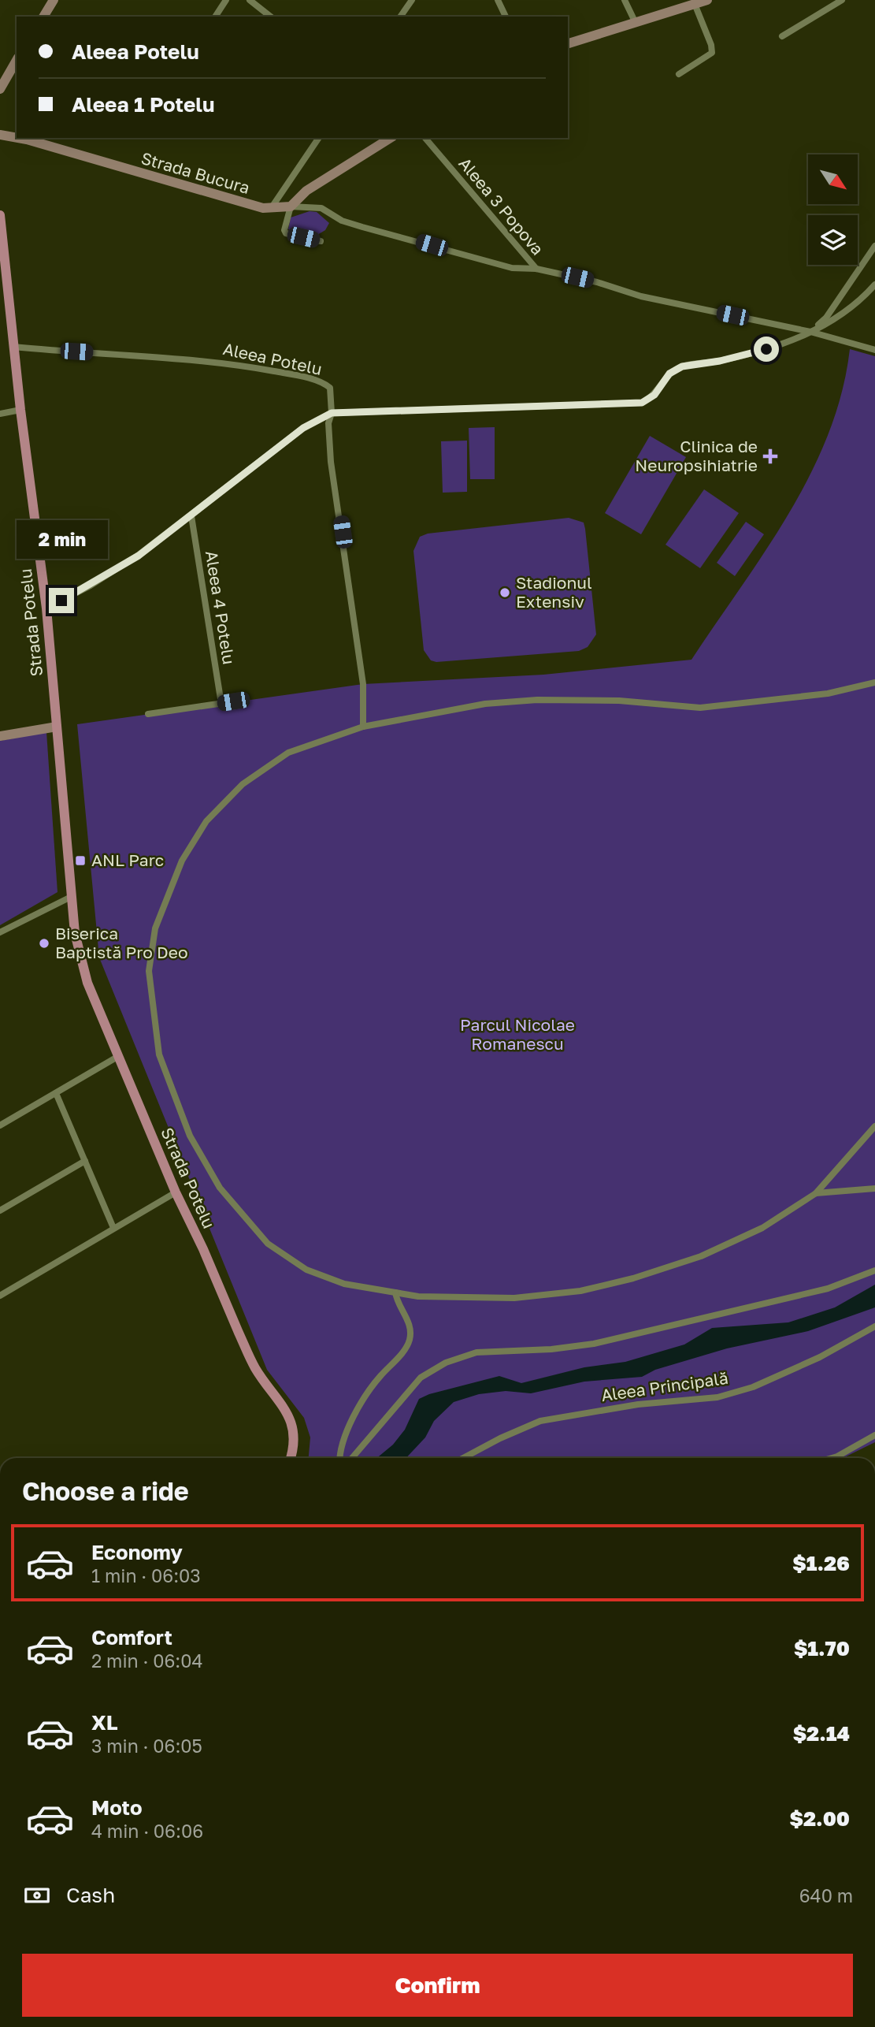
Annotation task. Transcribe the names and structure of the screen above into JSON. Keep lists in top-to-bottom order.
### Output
{
  "streets": {
    "main road": ["Strada Potelu"],
    "street": [
      "Strada Bucura",
      "Aleea 3 Popova",
      "Aleea Potelu",
      "Aleea 4 Potelu",
      "Aleea Principală"
    ]
  },
  "crossings": [
    ["Aleea Potelu", "Strada Potelu"]
  ],
  "parks": ["Parcul Nicolae Romanescu"],
  "places": {
    "health": ["Clinica de Neuropsihiatrie"],
    "other": ["Stadionul Extensiv", "Biserica Baptistă Pro Deo"],
    "transit": ["ANL Parc"]
  },
  "north": "bottom right",
  "page": {
    "banner": ["Aleea Potelu", "Aleea 1 Potelu"],
    "bubble": "2 min",
    "heading": "Choose a ride",
    "list": [
      {
        "name": "Economy",
        "note": "1 min · 06:03",
        "value": "$1.26"
      },
      {
        "name": "Comfort",
        "note": "2 min · 06:04",
        "value": "$1.70"
      },
      {
        "name": "XL",
        "note": "3 min · 06:05",
        "value": "$2.14"
      },
      {
        "name": "Moto",
        "note": "4 min · 06:06",
        "value": "$2.00"
      }
    ],
    "pay": ["Cash", "640 m"],
    "buttons": "Confirm"
  }
}
